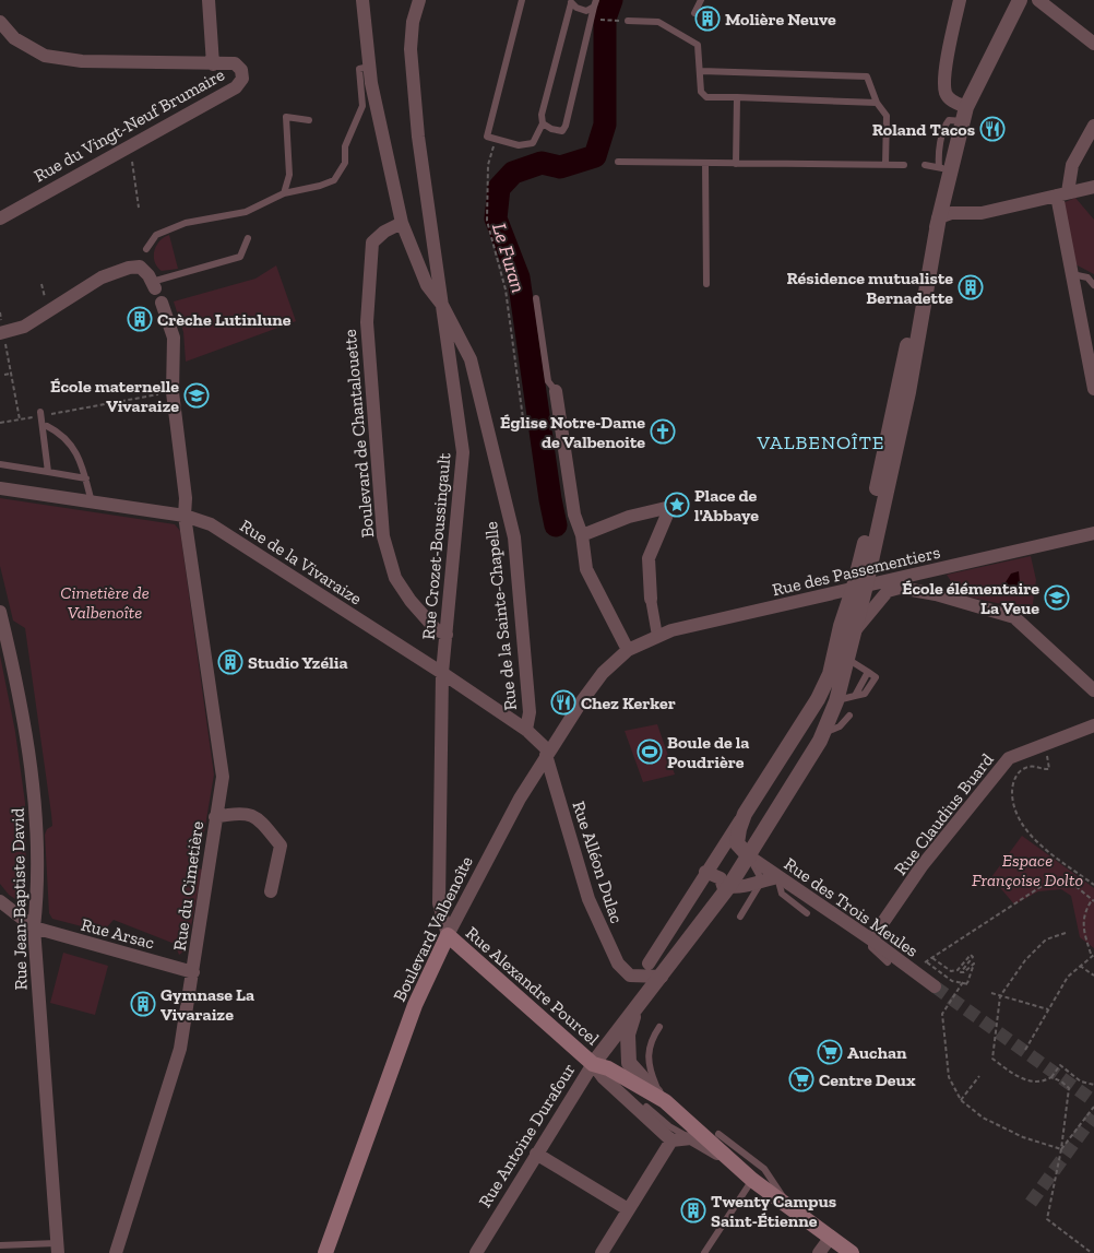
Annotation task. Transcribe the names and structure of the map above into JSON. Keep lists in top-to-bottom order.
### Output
{
  "streets": {
    "main road": ["Boulevard Valbenoîte", "Rue Alexandre Pourcel"],
    "street": [
      "Rue du Vingt-Neuf Brumaire",
      "Boulevard de Chantalouette",
      "Rue Crozet-Boussingault",
      "Rue de la Vivaraize",
      "Rue des Passementiers",
      "Rue de la Sainte-Chapelle",
      "Rue Claudius Buard",
      "Rue Alléon Dulac",
      "Rue du Cimetière",
      "Rue Jean-Baptiste David",
      "Rue des Trois Meules",
      "Rue Arsac",
      "Rue Antoine Durafour"
    ]
  },
  "crossings": [
    ["Boulevard de Chantalouette", "Rue Crozet-Boussingault"],
    ["Boulevard de Chantalouette", "Rue de la Sainte-Chapelle"],
    ["Rue Crozet-Boussingault", "Rue de la Vivaraize"],
    ["Rue Crozet-Boussingault", "Rue de la Sainte-Chapelle"],
    ["Rue Crozet-Boussingault", "Boulevard Valbenoîte"],
    ["Rue Crozet-Boussingault", "Rue Alexandre Pourcel"],
    ["Rue de la Vivaraize", "Rue de la Sainte-Chapelle"],
    ["Rue de la Vivaraize", "Rue Alléon Dulac"],
    ["Rue de la Vivaraize", "Rue du Cimetière"],
    ["Rue de la Vivaraize", "Boulevard Valbenoîte"],
    ["Rue des Passementiers", "Boulevard Valbenoîte"],
    ["Rue des Passementiers", "Rue Antoine Durafour"],
    ["Rue Claudius Buard", "Rue des Trois Meules"],
    ["Rue Alléon Dulac", "Boulevard Valbenoîte"],
    ["Rue Alléon Dulac", "Rue Antoine Durafour"],
    ["Rue du Cimetière", "Rue Arsac"],
    ["Rue Jean-Baptiste David", "Rue Arsac"],
    ["Rue des Trois Meules", "Rue Antoine Durafour"],
    ["Boulevard Valbenoîte", "Rue Alexandre Pourcel"],
    ["Rue Alexandre Pourcel", "Rue Antoine Durafour"]
  ],
  "districts": ["VALBENOÎTE"],
  "water": ["Le Furan"],
  "parks": ["Cimetière de Valbenoîte", "Espace Françoise Dolto"],
  "places": {
    "building": [
      "Molière Neuve",
      "Résidence mutualiste Bernadette",
      "Crèche Lutinlune",
      "Studio Yzélia",
      "Gymnase La Vivaraize",
      "Twenty Campus Saint-Étienne"
    ],
    "restaurant": ["Roland Tacos", "Chez Kerker"],
    "school or university": ["École maternelle Vivaraize", "École élémentaire La Veue"],
    "church": ["Église Notre-Dame de Valbenoite"],
    "place": ["Place de l'Abbaye"],
    "sports": ["Boule de la Poudrière"],
    "supermarket": ["Auchan", "Centre Deux"]
  }
}
